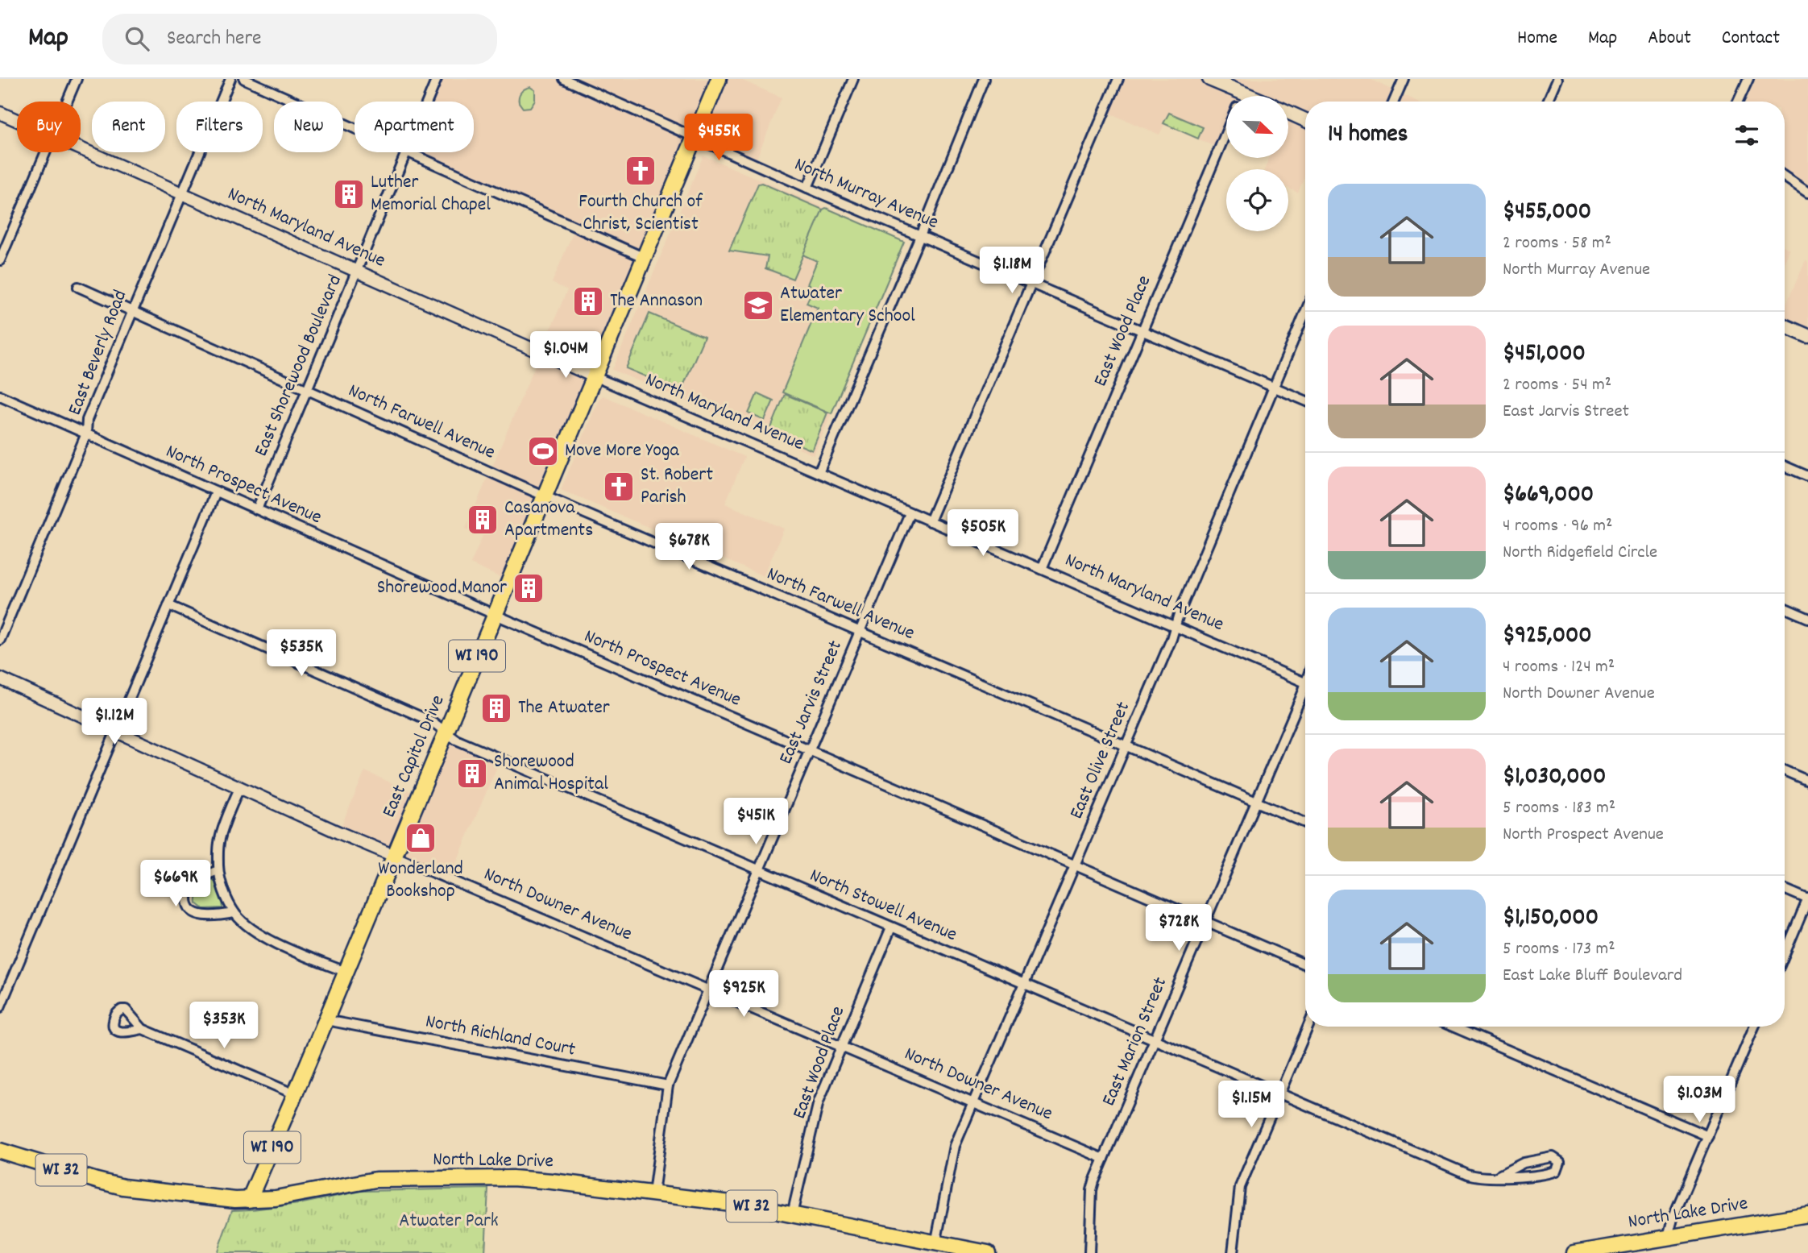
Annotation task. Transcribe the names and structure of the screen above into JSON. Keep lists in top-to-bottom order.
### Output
{
  "streets": {
    "main road": [
      "WI 190",
      "East Capitol Drive",
      "North Lake Drive",
      "WI 32"
    ],
    "street": [
      "North Murray Avenue",
      "North Maryland Avenue",
      "East Wood Place",
      "East Beverly Road",
      "East Shorewood Boulevard",
      "North Farwell Avenue",
      "North Prospect Avenue",
      "East Jarvis Street",
      "East Olive Street",
      "North Downer Avenue",
      "North Stowell Avenue",
      "North Richland Court",
      "East Marion Street"
    ]
  },
  "crossings": [
    ["North Murray Avenue", "East Wood Place"],
    ["North Murray Avenue", "East Capitol Drive"],
    ["North Murray Avenue", "East Olive Street"],
    ["North Maryland Avenue", "East Wood Place"],
    ["North Maryland Avenue", "East Beverly Road"],
    ["North Maryland Avenue", "East Shorewood Boulevard"],
    ["North Maryland Avenue", "East Jarvis Street"],
    ["North Maryland Avenue", "East Capitol Drive"],
    ["North Maryland Avenue", "East Olive Street"],
    ["East Wood Place", "North Downer Avenue"],
    ["East Wood Place", "North Stowell Avenue"],
    ["East Wood Place", "North Lake Drive"],
    ["East Beverly Road", "North Farwell Avenue"],
    ["East Beverly Road", "North Prospect Avenue"],
    ["East Shorewood Boulevard", "North Farwell Avenue"],
    ["East Shorewood Boulevard", "North Prospect Avenue"],
    ["North Farwell Avenue", "East Jarvis Street"],
    ["North Farwell Avenue", "East Capitol Drive"],
    ["North Farwell Avenue", "East Olive Street"],
    ["North Farwell Avenue", "East Marion Street"],
    ["North Prospect Avenue", "East Jarvis Street"],
    ["North Prospect Avenue", "East Capitol Drive"],
    ["North Prospect Avenue", "East Olive Street"],
    ["North Prospect Avenue", "East Marion Street"],
    ["East Jarvis Street", "North Downer Avenue"],
    ["East Jarvis Street", "North Stowell Avenue"],
    ["East Jarvis Street", "North Richland Court"],
    ["East Jarvis Street", "North Lake Drive"],
    ["East Capitol Drive", "North Downer Avenue"],
    ["East Capitol Drive", "North Stowell Avenue"],
    ["East Capitol Drive", "North Richland Court"],
    ["East Capitol Drive", "North Lake Drive"],
    ["East Olive Street", "North Downer Avenue"],
    ["East Olive Street", "North Stowell Avenue"],
    ["East Olive Street", "North Lake Drive"],
    ["North Downer Avenue", "East Marion Street"],
    ["North Stowell Avenue", "East Marion Street"]
  ],
  "parks": ["Atwater Park"],
  "places": {
    "church": ["Fourth Church of Christ, Scientist", "St. Robert Parish"],
    "building": [
      "Luther Memorial Chapel",
      "The Annason",
      "Casanova Apartments",
      "Shorewood Manor",
      "The Atwater",
      "Shorewood Animal Hospital"
    ],
    "school or university": ["Atwater Elementary School"],
    "sports": ["Move More Yoga"],
    "shop": ["Wonderland Bookshop"]
  },
  "north": "bottom right",
  "page": {
    "header": "Map",
    "search": "Search here",
    "nav": [
      "Home",
      "Map",
      "About",
      "Contact"
    ],
    "chip": [
      "Buy",
      "Rent",
      "Filters",
      "New",
      "Apartment"
    ],
    "heading": "14 homes",
    "price": [
      "$455K",
      "$1.18M",
      "$1.04M",
      "$505K",
      "$678K",
      "$535K",
      "$1.12M",
      "$451K",
      "$669K",
      "$728K",
      "$925K",
      "$353K",
      "$1.03M",
      "$1.15M"
    ],
    "list": [
      {
        "name": "$455,000",
        "note": "2 rooms · 58 m² · North Murray Avenue"
      },
      {
        "name": "$451,000",
        "note": "2 rooms · 54 m² · East Jarvis Street"
      },
      {
        "name": "$669,000",
        "note": "4 rooms · 96 m² · North Ridgefield Circle"
      },
      {
        "name": "$925,000",
        "note": "4 rooms · 124 m² · North Downer Avenue"
      },
      {
        "name": "$1,030,000",
        "note": "5 rooms · 183 m² · North Prospect Avenue"
      },
      {
        "name": "$1,150,000",
        "note": "5 rooms · 173 m² · East Lake Bluff Boulevard"
      }
    ]
  }
}
